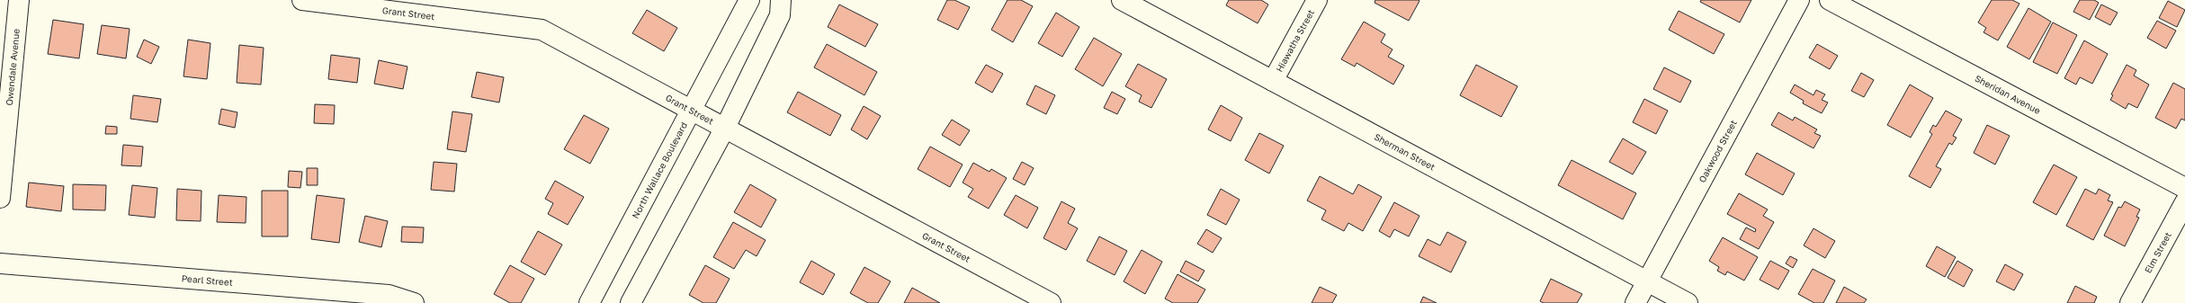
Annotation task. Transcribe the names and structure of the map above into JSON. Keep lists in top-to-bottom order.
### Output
{
  "streets": {
    "street": [
      "Grant Street",
      "Hiawatha Street",
      "Owendale Avenue",
      "Sheridan Avenue",
      "Sherman Street",
      "Oakwood Street",
      "North Wallace Boulevard",
      "Elm Street",
      "Pearl Street"
    ]
  },
  "crossings": [
    ["Grant Street", "North Wallace Boulevard"],
    ["Hiawatha Street", "Sherman Street"],
    ["Sherman Street", "Oakwood Street"]
  ]
}
